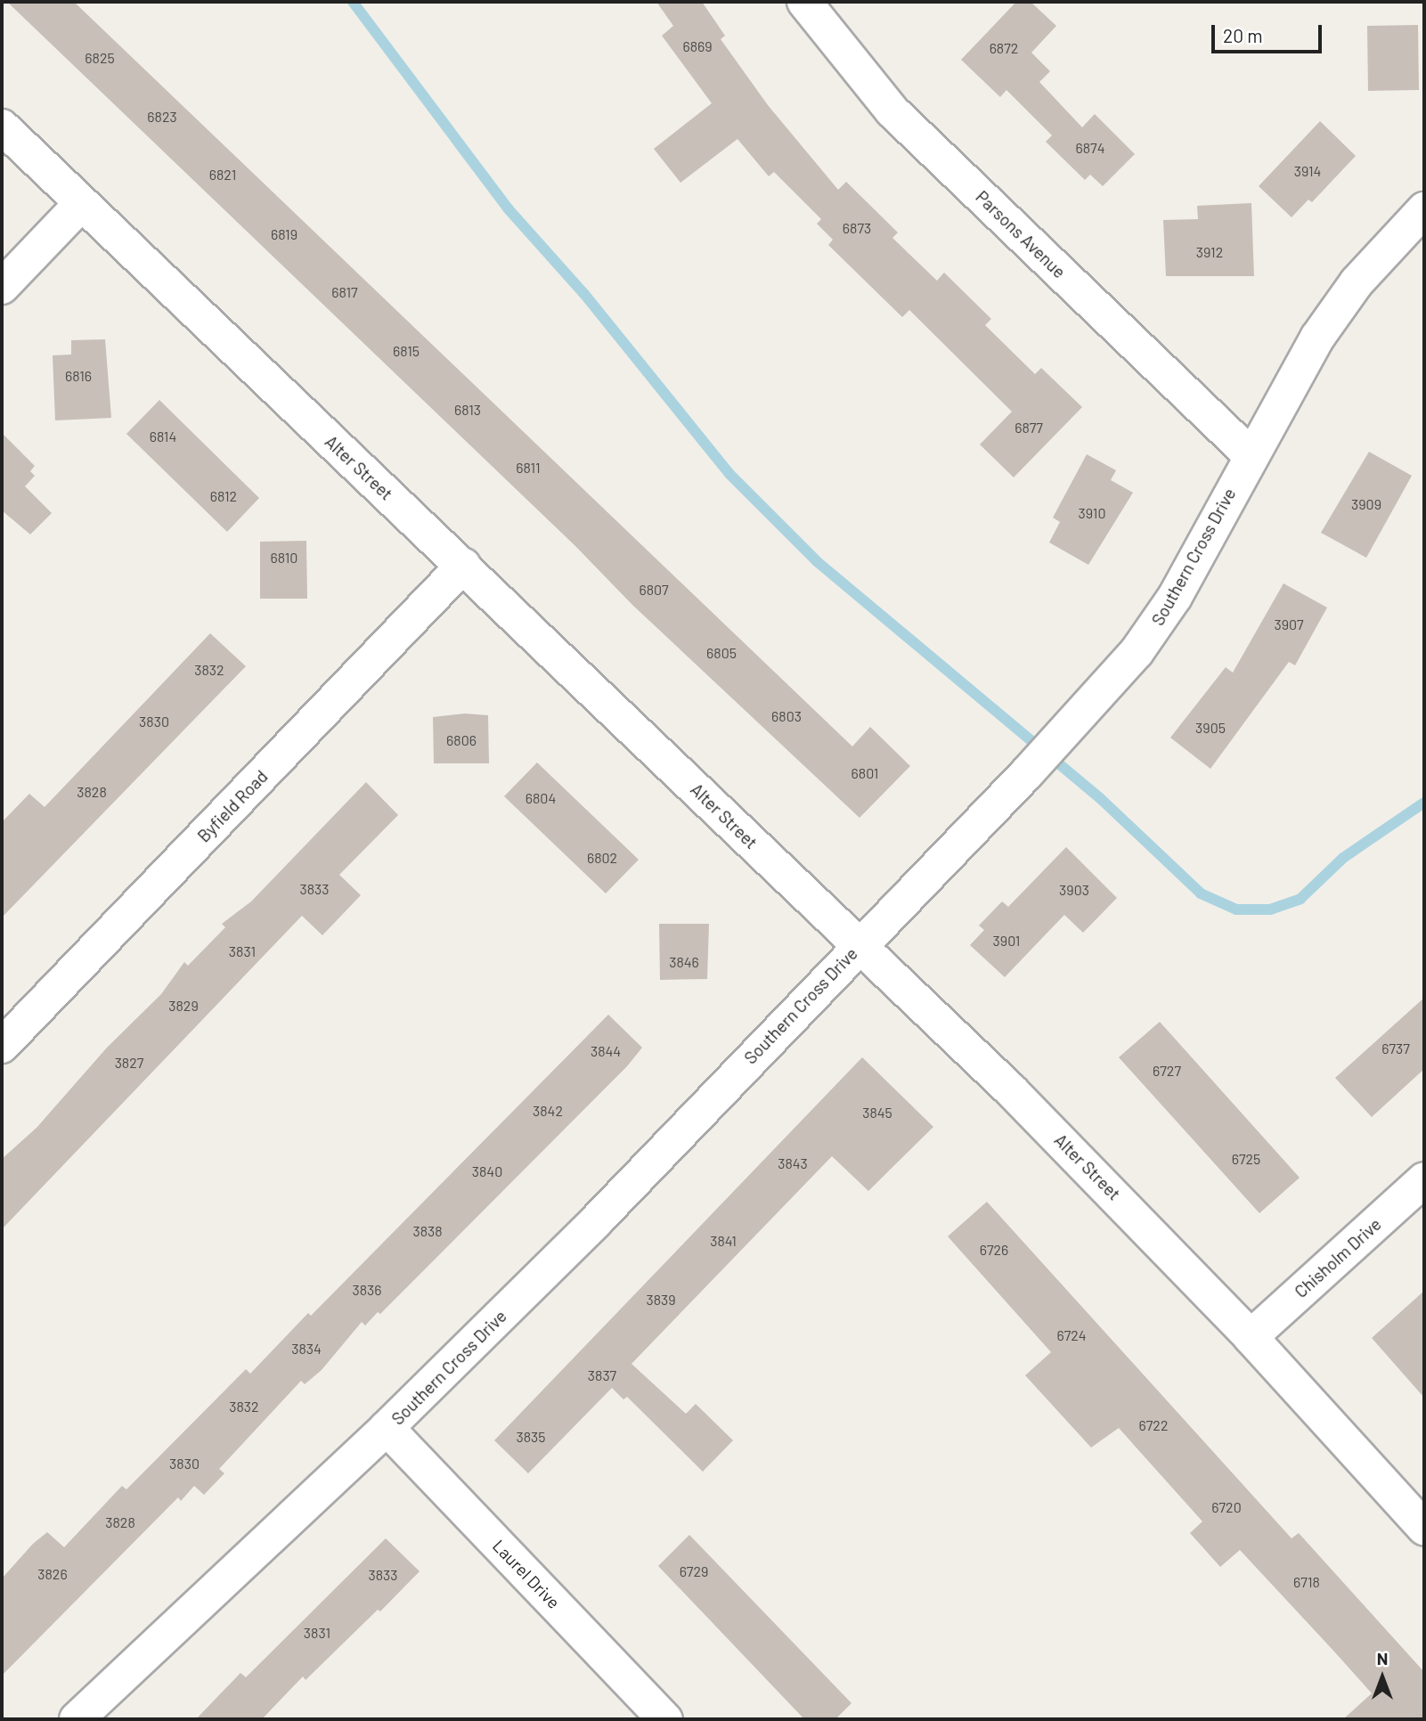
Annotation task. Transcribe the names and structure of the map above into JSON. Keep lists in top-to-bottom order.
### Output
{
  "streets": {
    "street": [
      "Parsons Avenue",
      "Alter Street",
      "Southern Cross Drive",
      "Byfield Road",
      "Chisholm Drive",
      "Laurel Drive"
    ]
  },
  "crossings": [
    ["Parsons Avenue", "Southern Cross Drive"],
    ["Alter Street", "Southern Cross Drive"],
    ["Alter Street", "Byfield Road"],
    ["Alter Street", "Chisholm Drive"],
    ["Southern Cross Drive", "Laurel Drive"]
  ],
  "house_numbers": [
    "6869",
    "6872",
    "6825",
    "6823",
    "6874",
    "3914",
    "6821",
    "6873",
    "6819",
    "3912",
    "6817",
    "6815",
    "6816",
    "6813",
    "6877",
    "6814",
    "6811",
    "6812",
    "3909",
    "3910",
    "6810",
    "6807",
    "3907",
    "6805",
    "3832",
    "6803",
    "3830",
    "3905",
    "6806",
    "6801",
    "3828",
    "6804",
    "6802",
    "3833",
    "3903",
    "3901",
    "3831",
    "3846",
    "3829",
    "6737",
    "3844",
    "3827",
    "6727",
    "3842",
    "3845",
    "6725",
    "3843",
    "3840",
    "3838",
    "3841",
    "6726",
    "3836",
    "3839",
    "6724",
    "3834",
    "3837",
    "3832",
    "6722",
    "3835",
    "3830",
    "6720",
    "3828",
    "6729",
    "3826",
    "3833",
    "6718",
    "3831"
  ],
  "scale_bar": "20 m",
  "north": "top"
}
